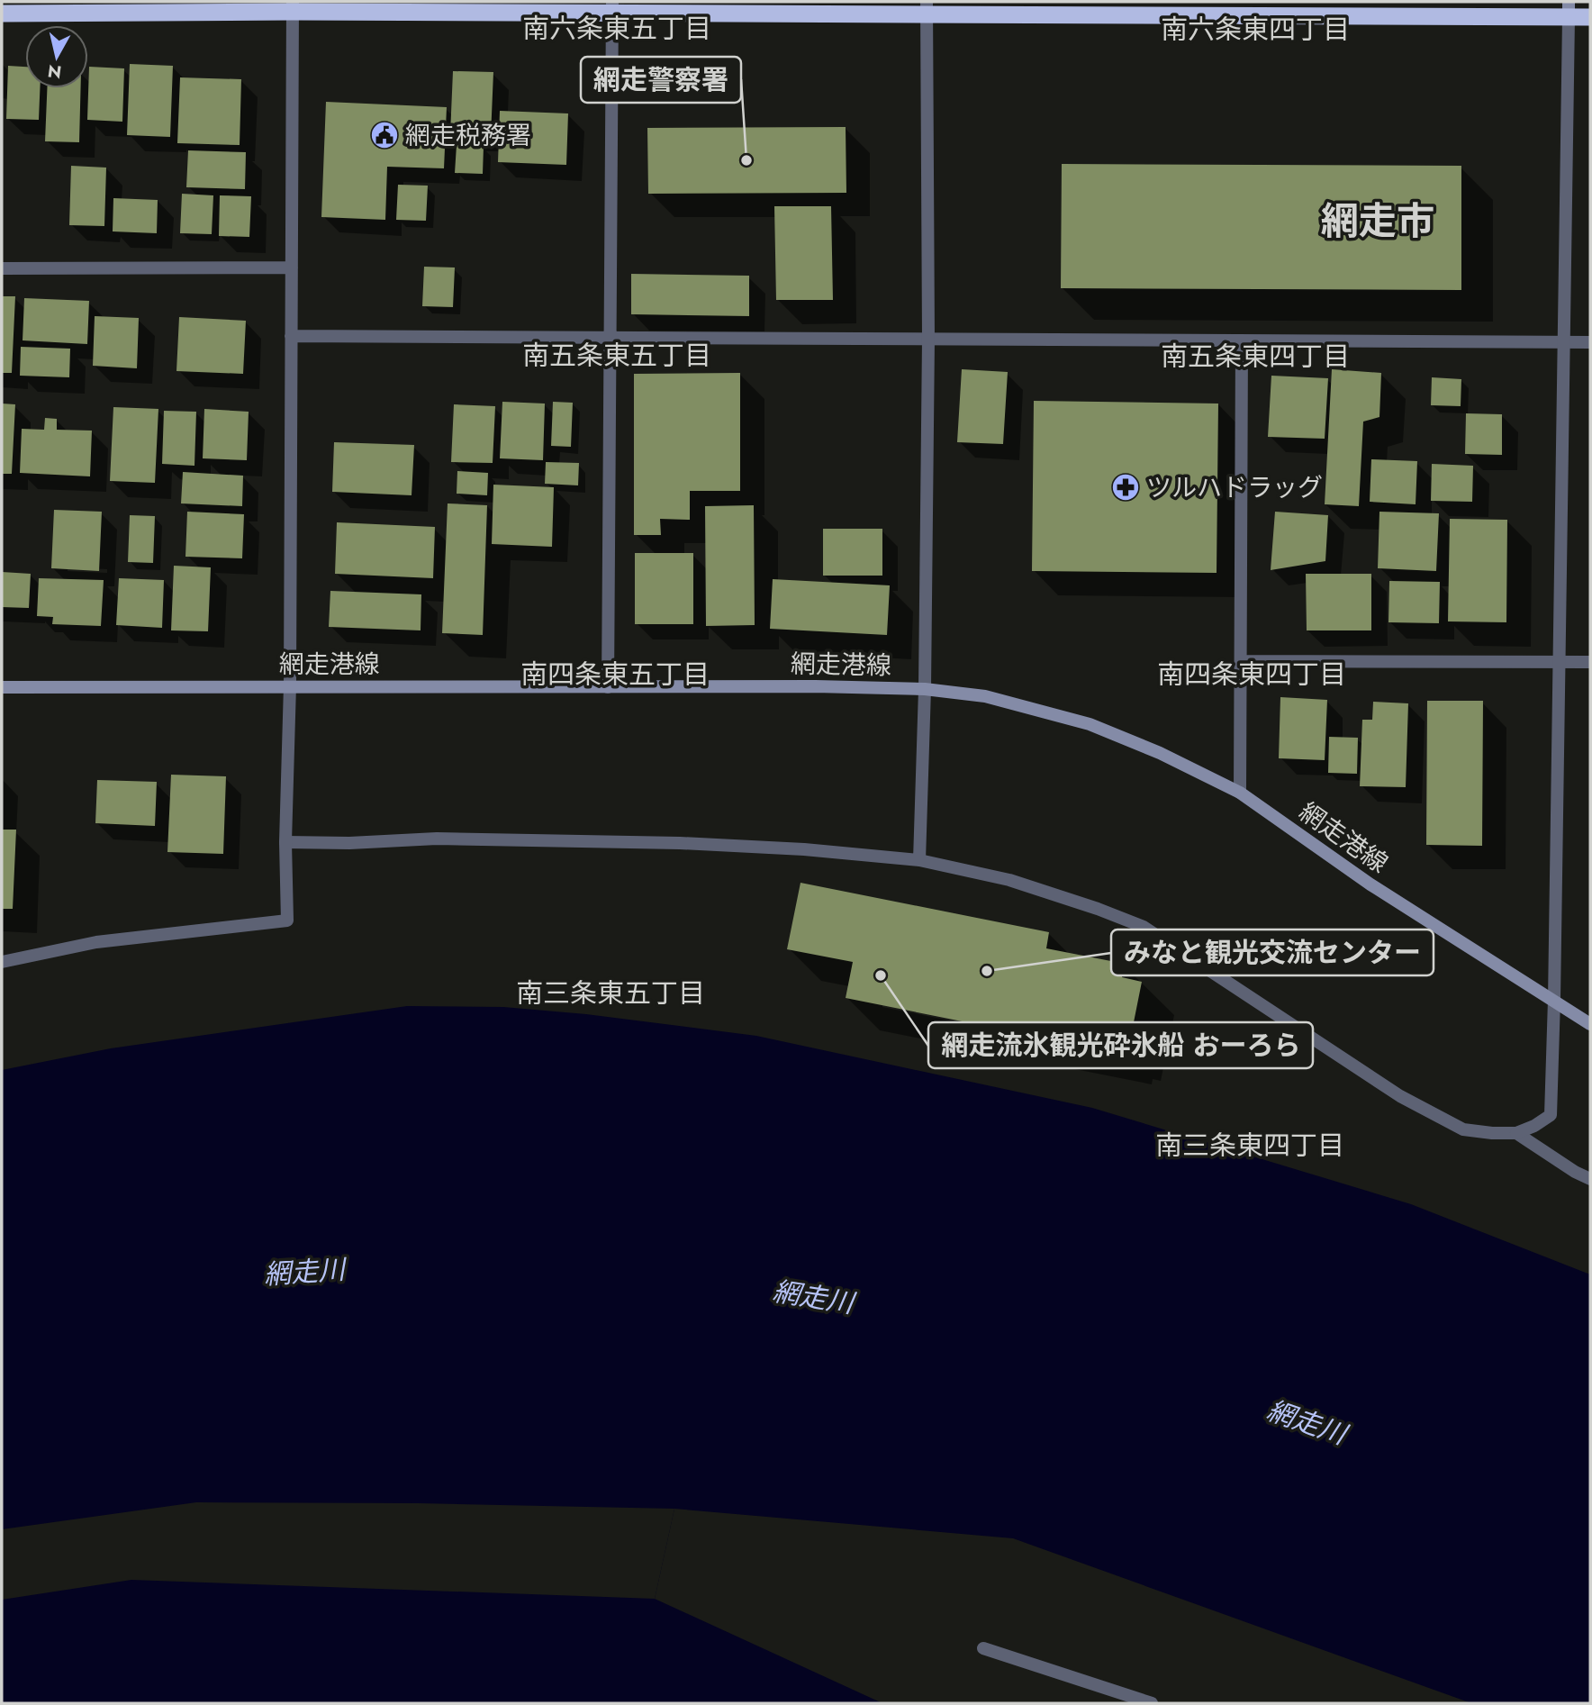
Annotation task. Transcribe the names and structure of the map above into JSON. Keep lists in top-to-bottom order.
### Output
{
  "streets": {
    "main road": ["網走港線"]
  },
  "districts": [
    "南六条東五丁目",
    "南六条東四丁目",
    "網走市",
    "南五条東五丁目",
    "南五条東四丁目",
    "南四条東五丁目",
    "南四条東四丁目",
    "南三条東五丁目",
    "南三条東四丁目"
  ],
  "water": ["網走川"],
  "places": {
    "public building": ["網走税務署"],
    "other": ["網走警察署", "みなと観光交流センター", "網走流氷観光砕氷船 おーろら"],
    "pharmacy": ["ツルハドラッグ"]
  },
  "north": "bottom"
}
